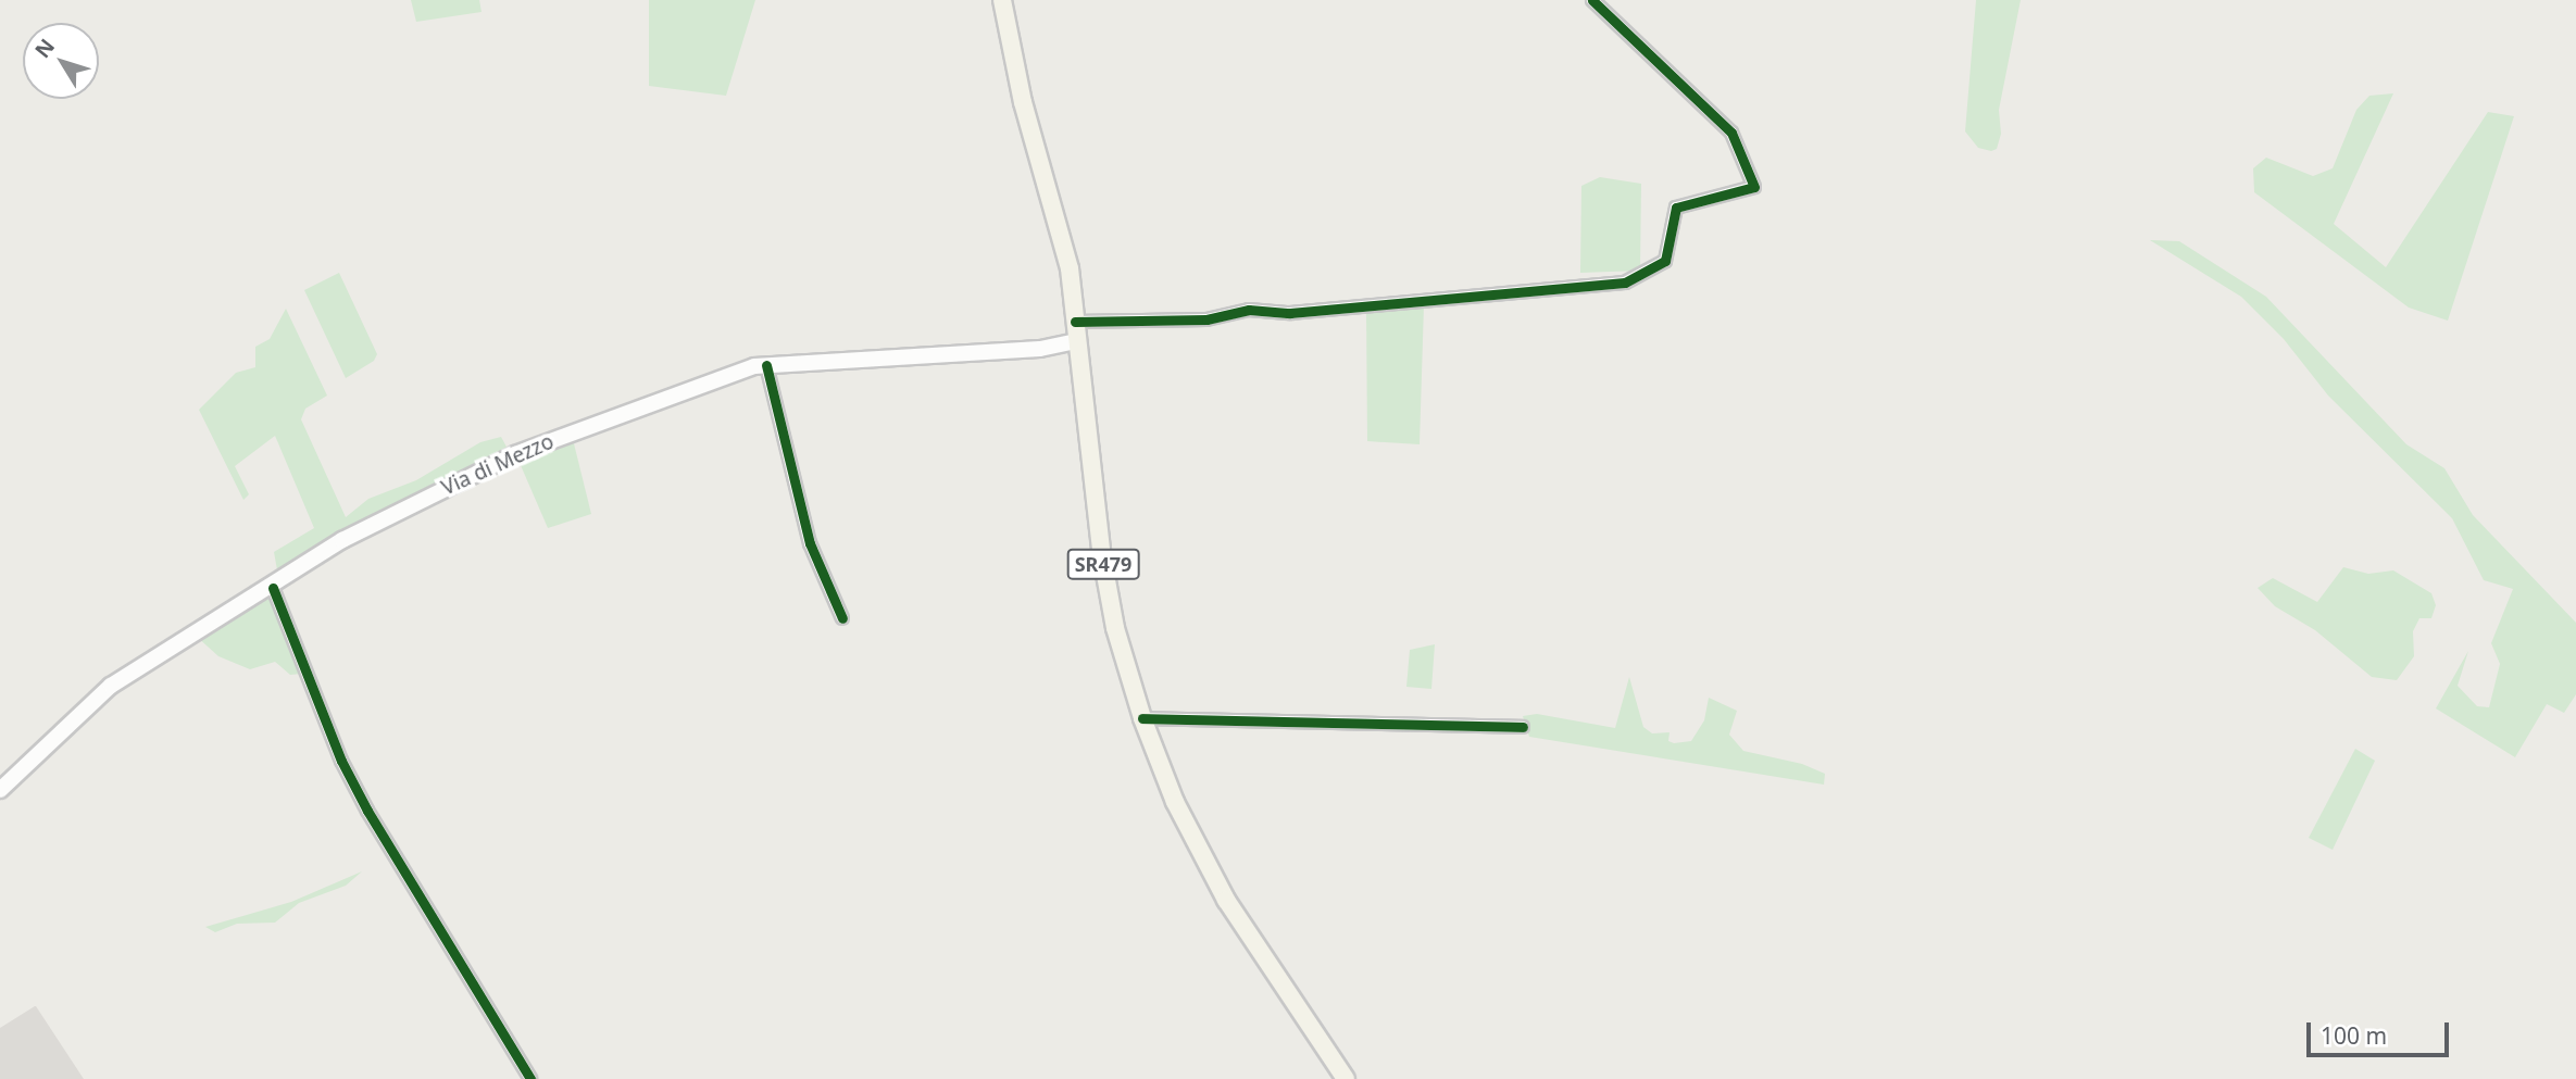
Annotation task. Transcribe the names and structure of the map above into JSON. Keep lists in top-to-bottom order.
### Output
{
  "streets": {
    "main road": ["Via di Mezzo", "SR479"]
  },
  "crossings": [
    ["Via di Mezzo", "SR479"]
  ],
  "scale_bar": "100 m",
  "north": "top left"
}
